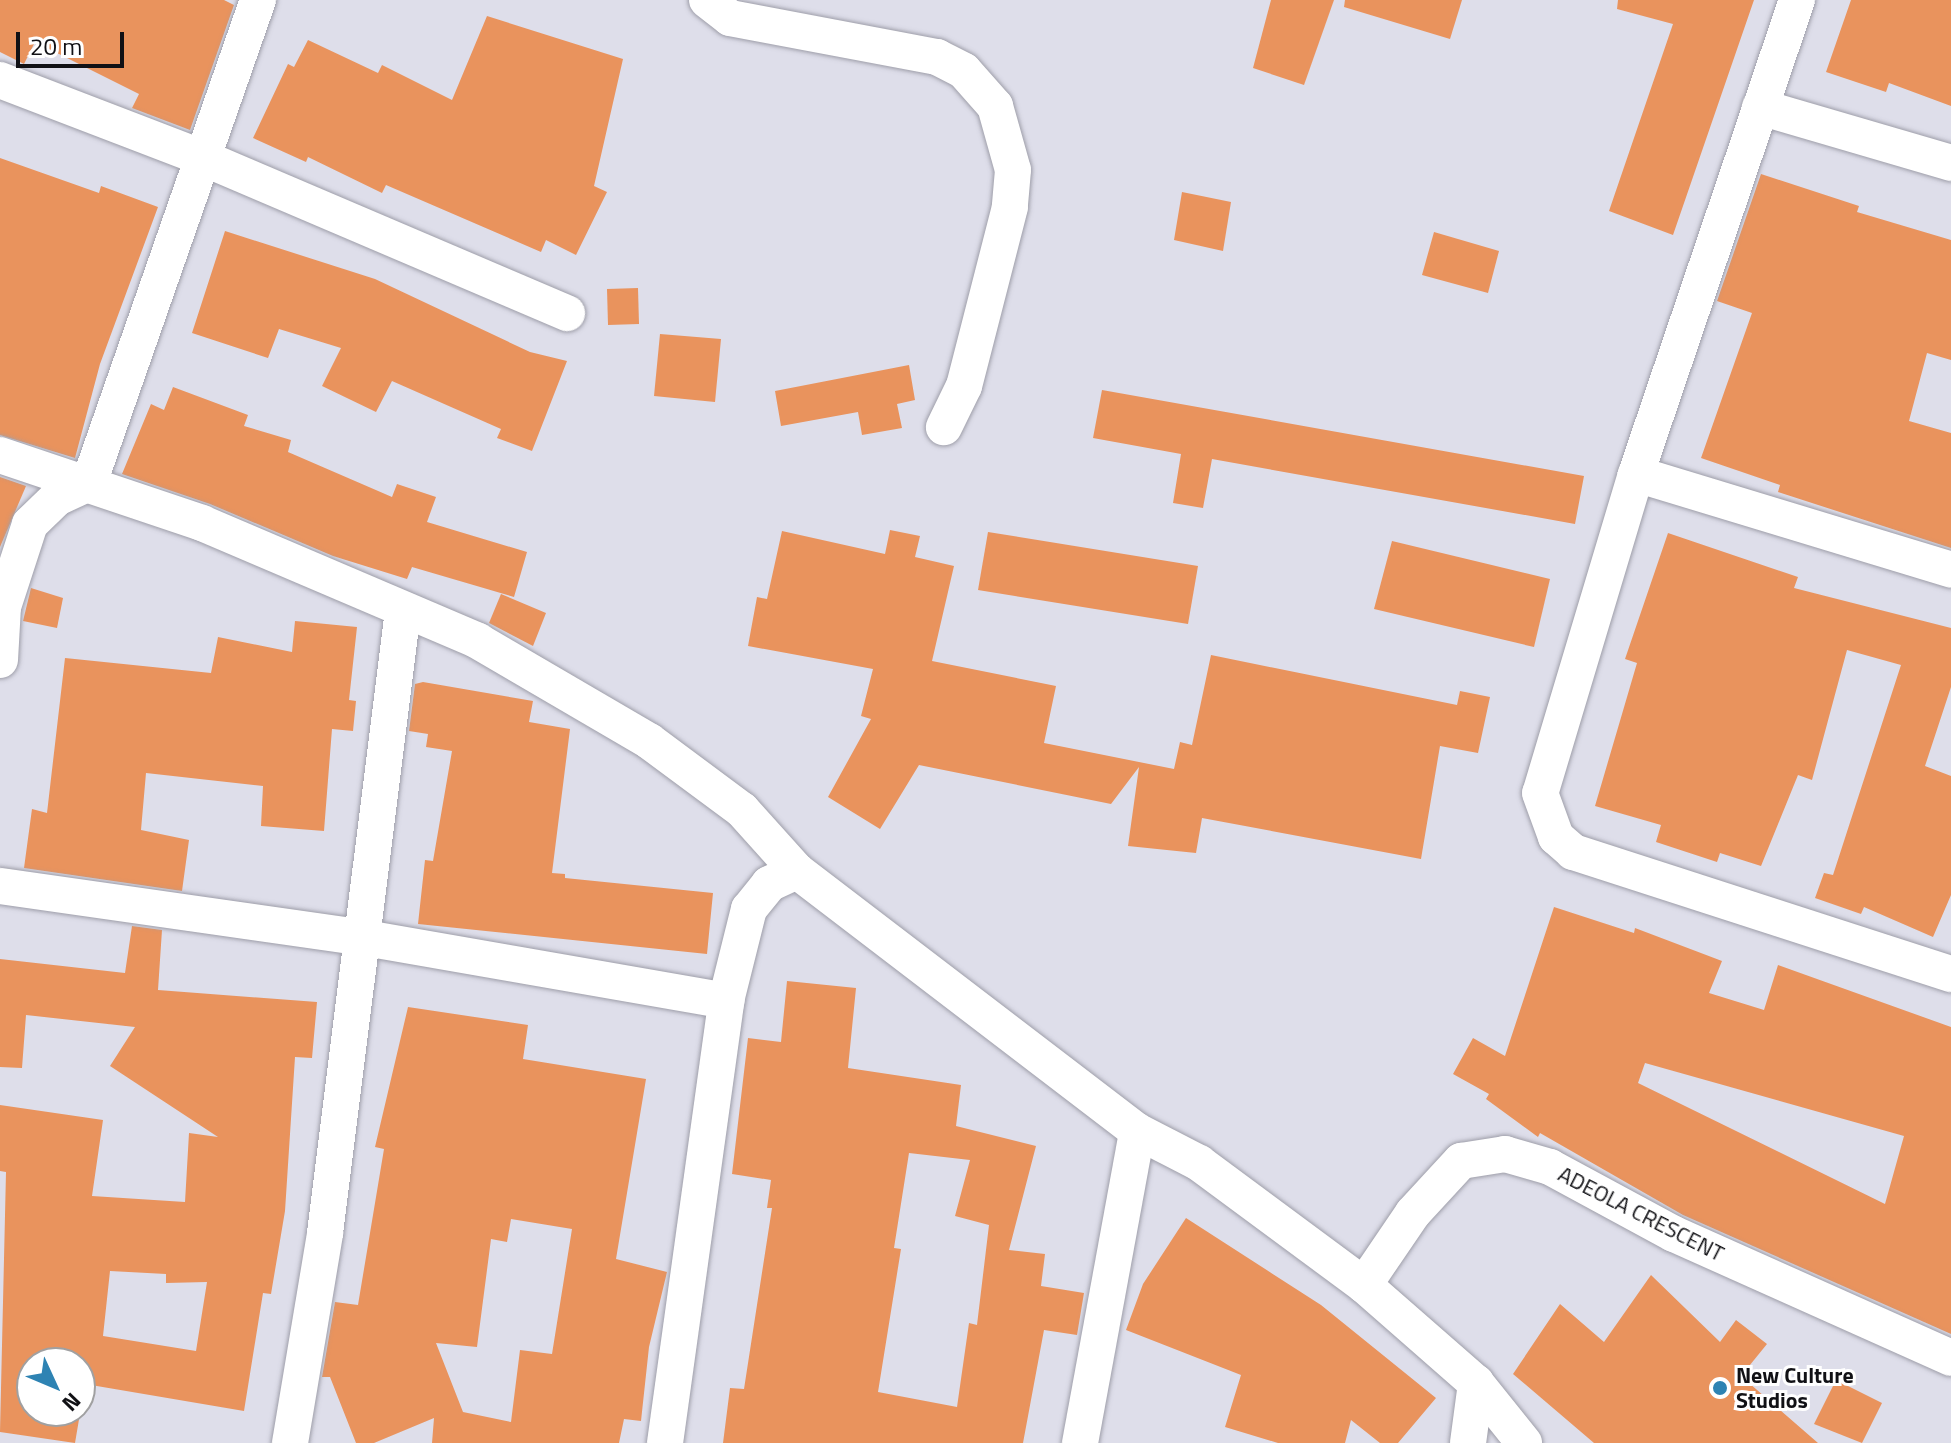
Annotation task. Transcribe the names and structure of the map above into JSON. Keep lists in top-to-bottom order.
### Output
{
  "streets": {
    "street": ["ADEOLA CRESCENT"]
  },
  "places": ["New Culture Studios"],
  "scale_bar": "20 m",
  "north": "bottom right"
}
